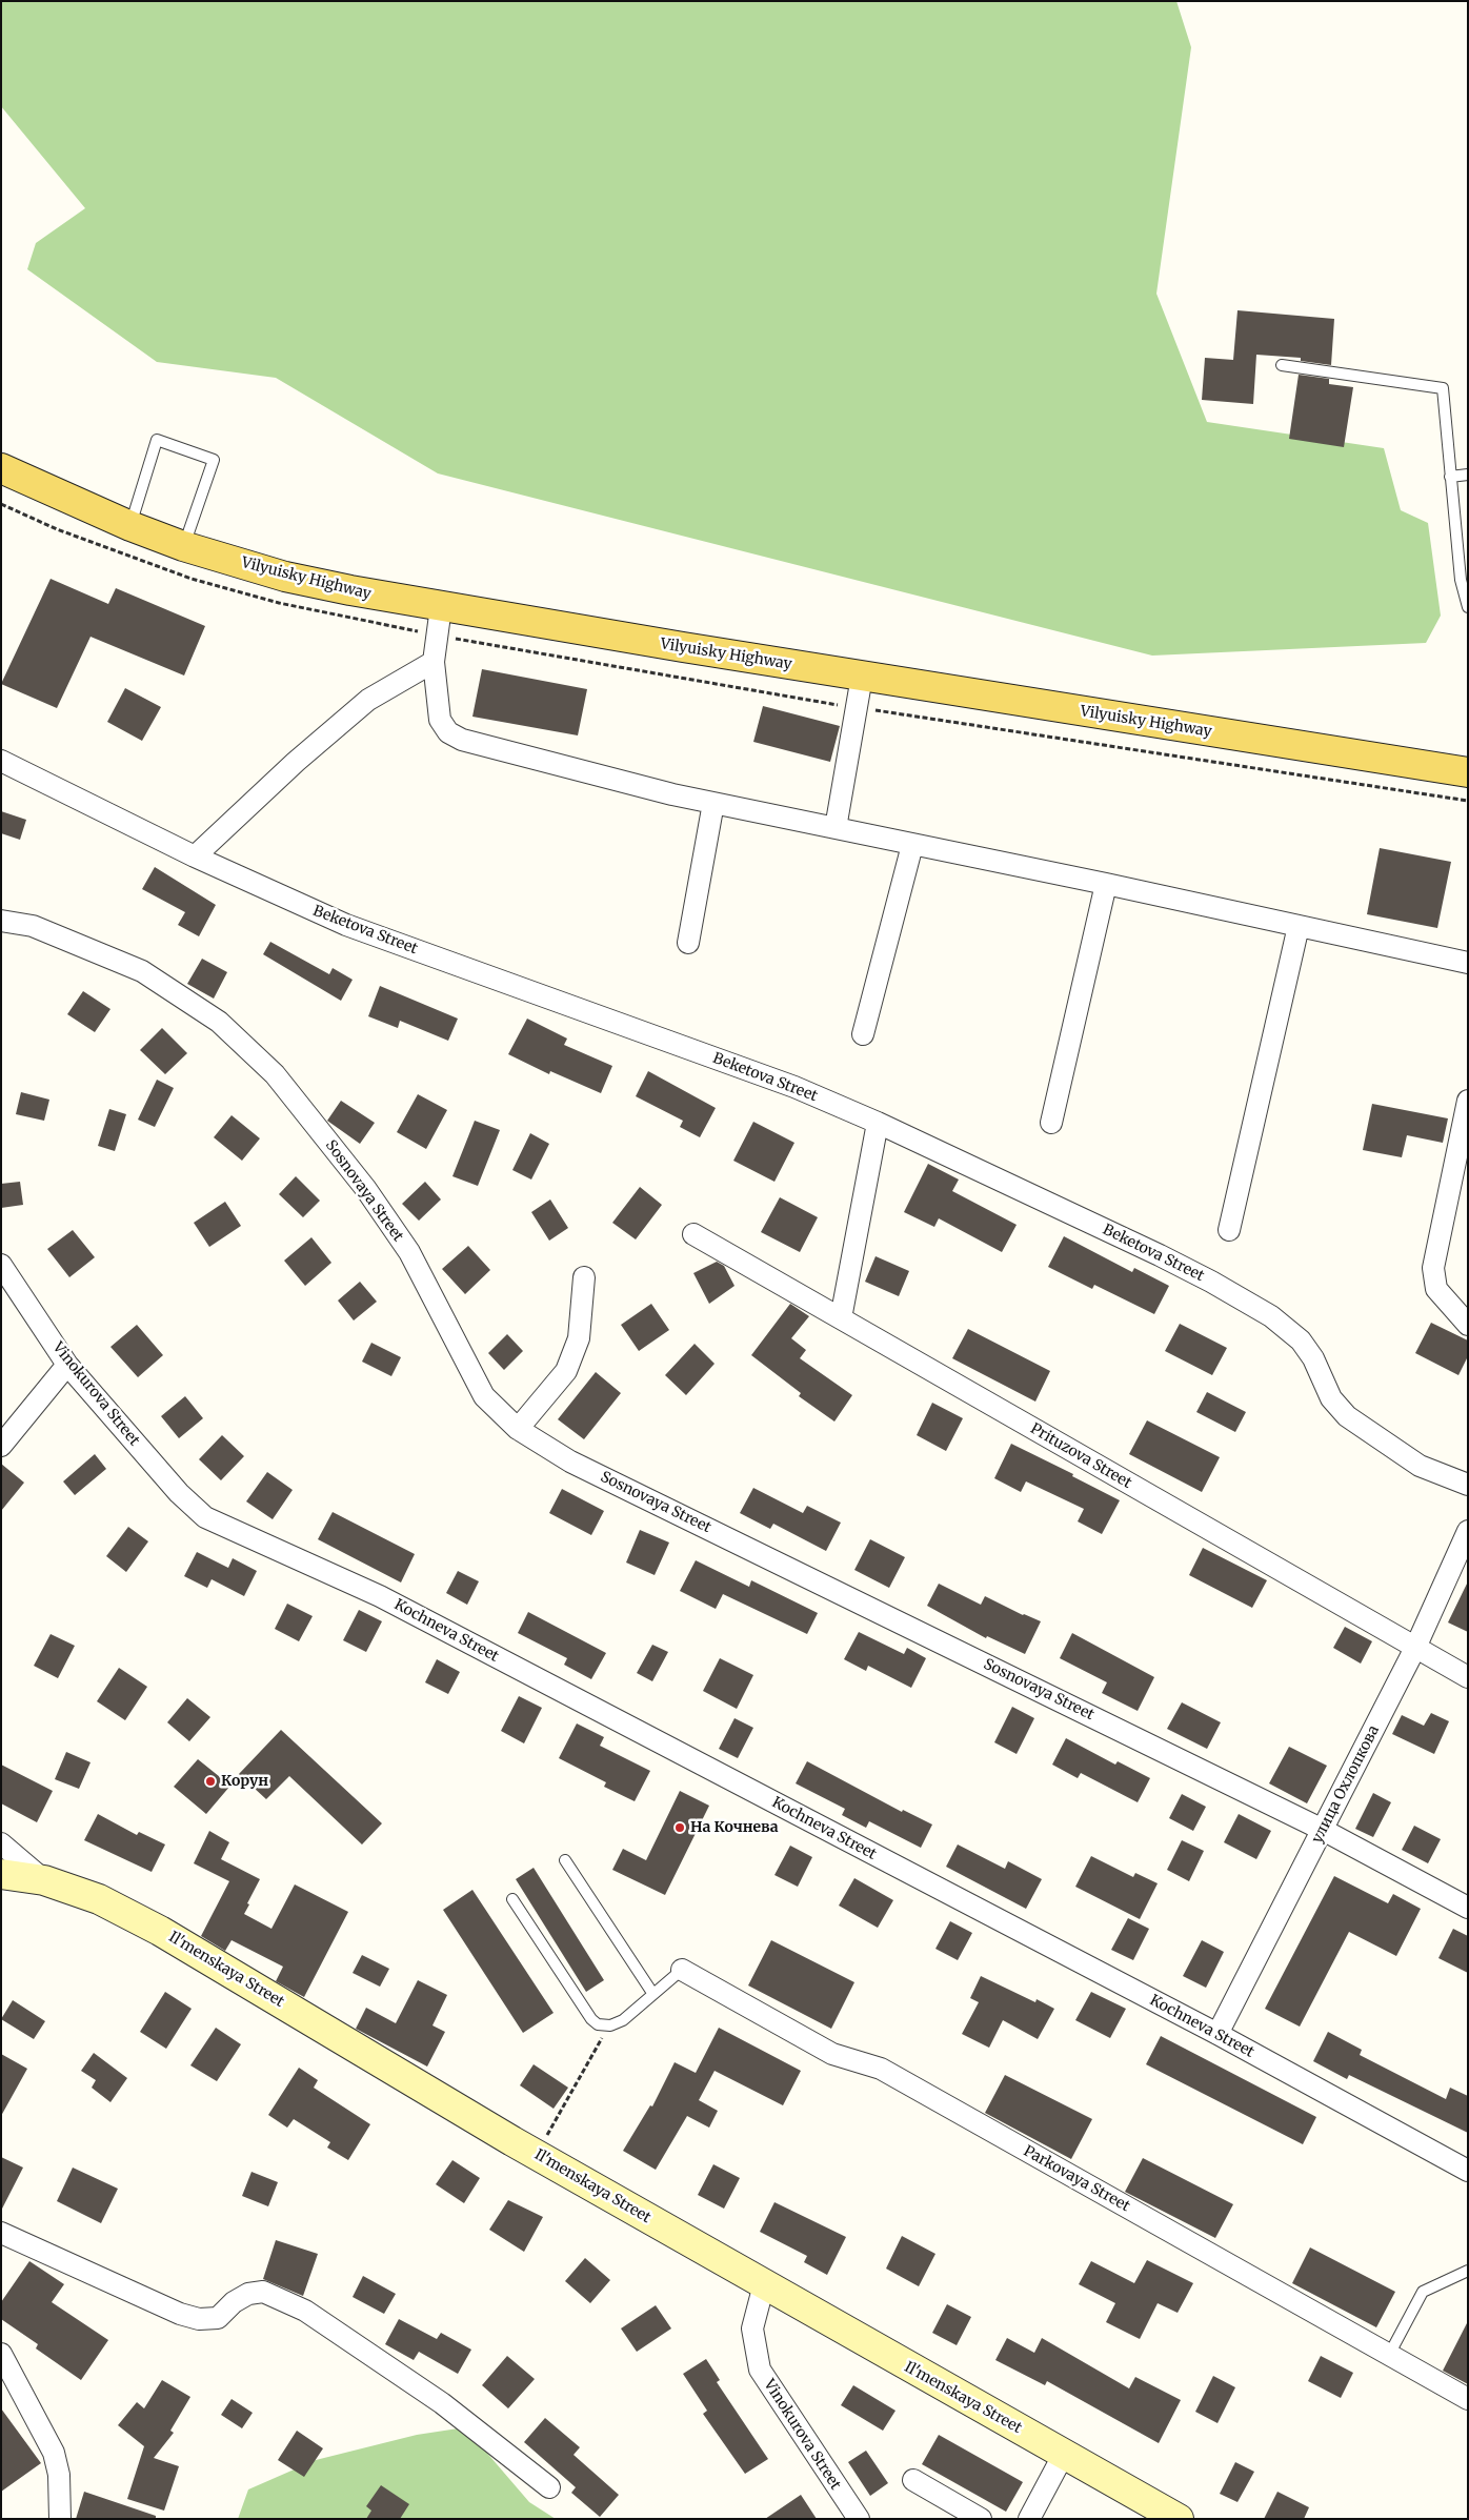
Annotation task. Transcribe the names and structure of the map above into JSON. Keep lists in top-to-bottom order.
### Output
{
  "streets": {
    "main road": ["Vilyuisky Highway", "Il'menskaya Street"],
    "street": [
      "Beketova Street",
      "Sosnovaya Street",
      "Vinokurova Street",
      "Prituzova Street",
      "Kochneva Street",
      "улица Охлопкова",
      "Parkovaya Street"
    ]
  },
  "crossings": [
    ["Sosnovaya Street", "улица Охлопкова"],
    ["Vinokurova Street", "Kochneva Street"],
    ["Vinokurova Street", "Il'menskaya Street"],
    ["Prituzova Street", "улица Охлопкова"],
    ["Kochneva Street", "улица Охлопкова"]
  ],
  "places": ["Корун", "На Кочнева"]
}
